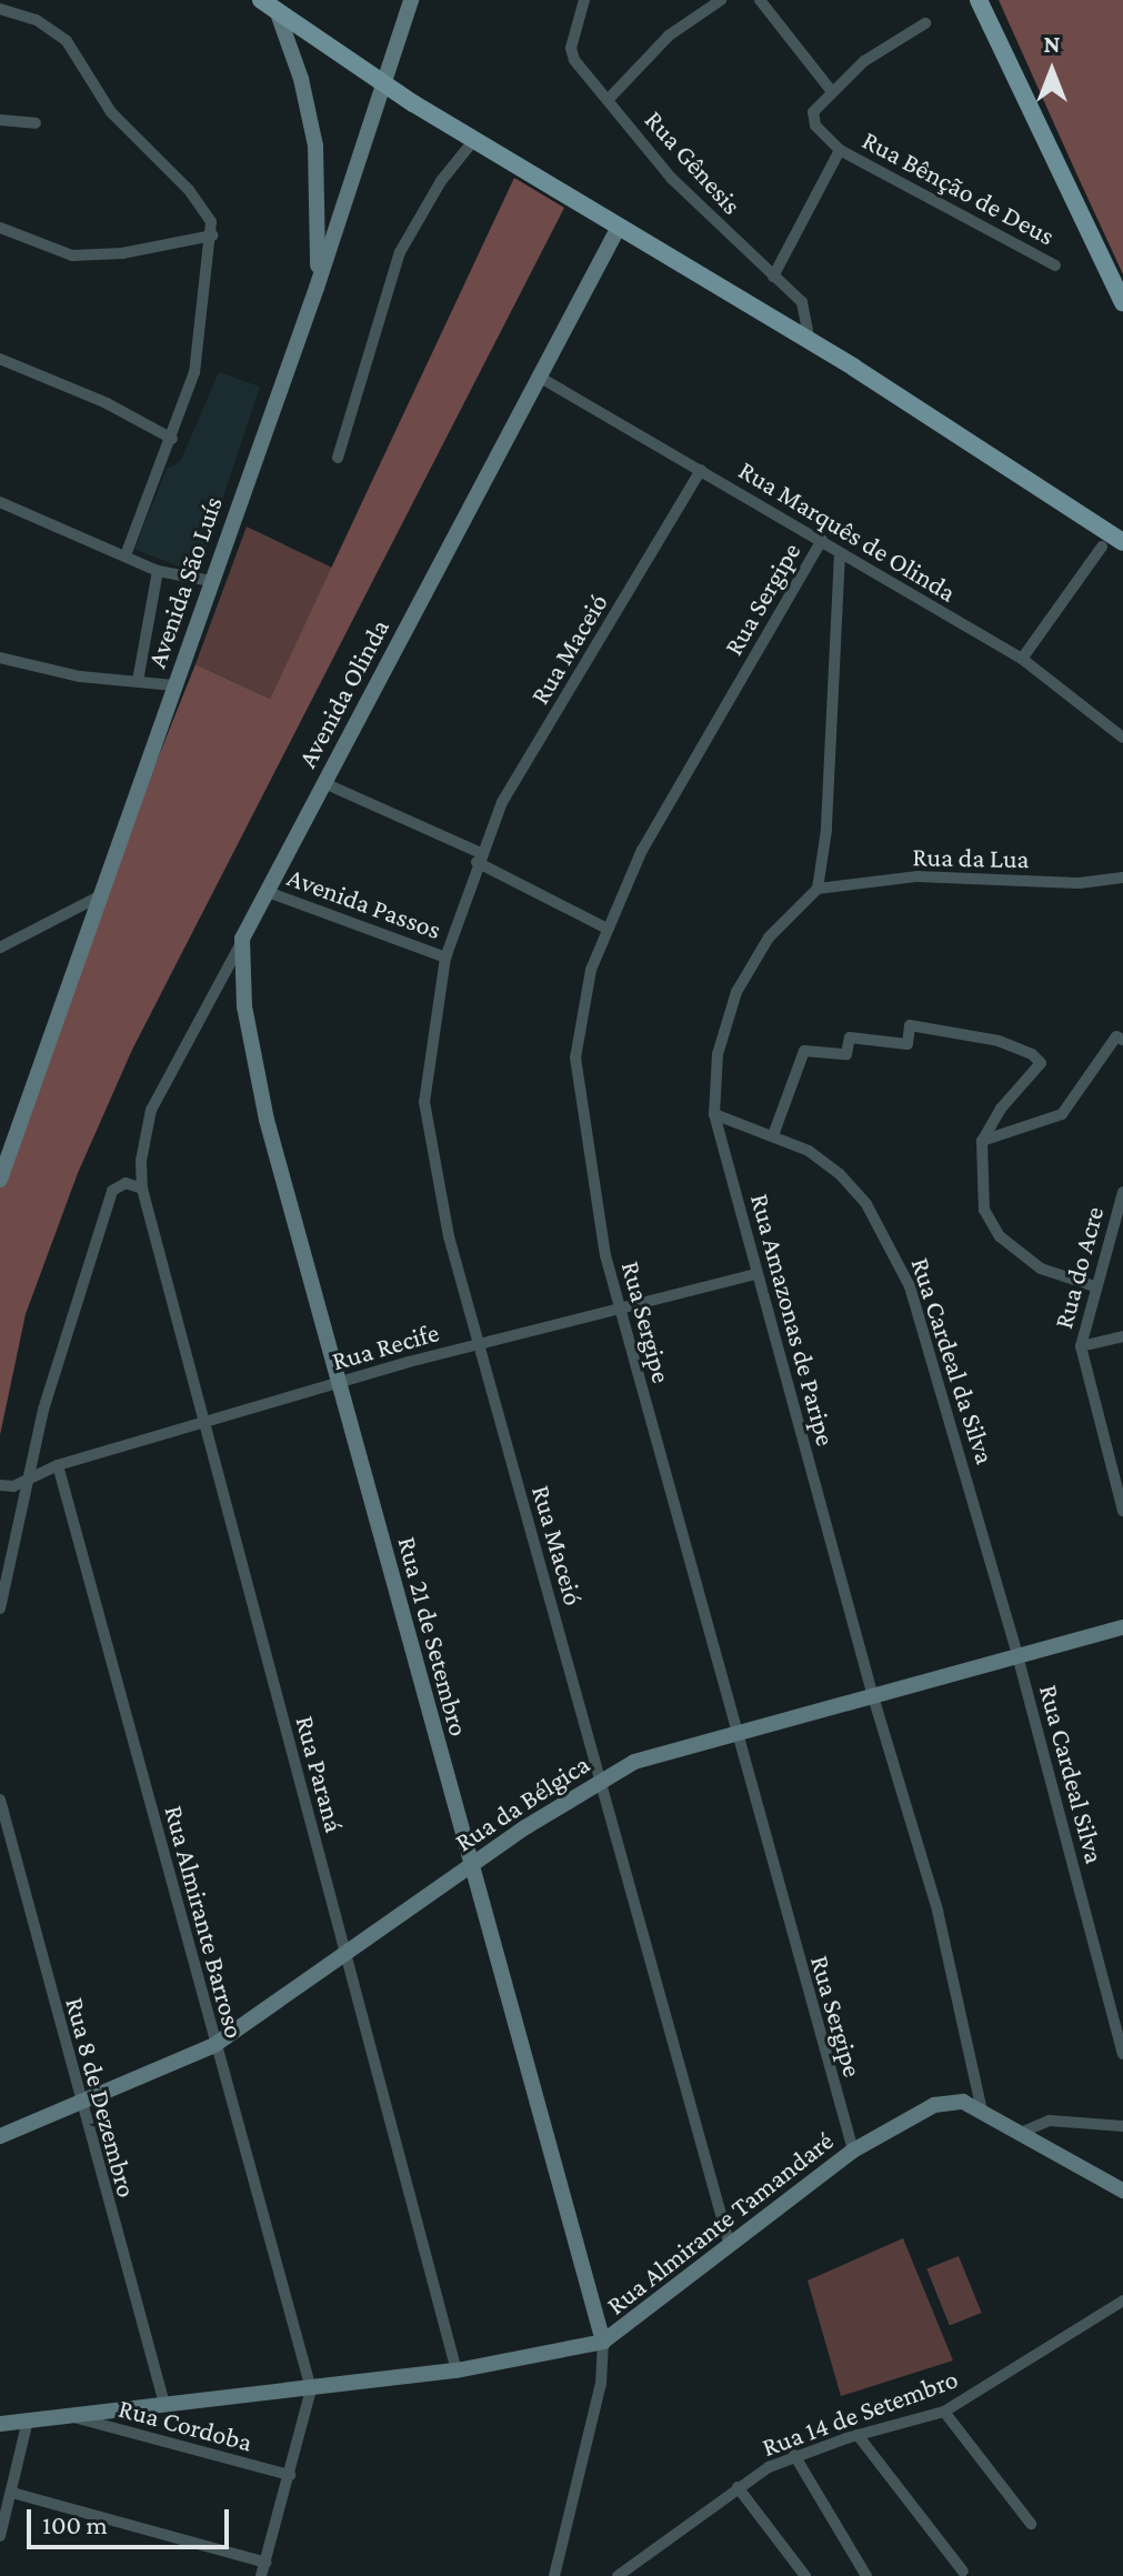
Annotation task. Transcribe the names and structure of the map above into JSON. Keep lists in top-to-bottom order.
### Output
{
  "streets": {
    "main road": [
      "Avenida São Luís",
      "Avenida Olinda",
      "Rua 21 de Setembro",
      "Rua da Bélgica",
      "Rua Almirante Tamandaré"
    ],
    "street": [
      "Rua Gênesis",
      "Rua Bênção de Deus",
      "Rua Marquês de Olinda",
      "Rua Sergipe",
      "Rua Maceió",
      "Rua da Lua",
      "Avenida Passos",
      "Rua do Acre",
      "Rua Amazonas de Paripe",
      "Rua Recife",
      "Rua Cardeal da Silva",
      "Rua Paraná",
      "Rua Cardeal Silva",
      "Rua Almirante Barroso",
      "Rua 8 de Dezembro",
      "Rua 14 de Setembro",
      "Rua Cordoba"
    ]
  },
  "crossings": [
    ["Rua Marquês de Olinda", "Rua Sergipe"],
    ["Rua Marquês de Olinda", "Rua Maceió"],
    ["Rua Marquês de Olinda", "Avenida Olinda"],
    ["Rua Sergipe", "Rua Recife"],
    ["Rua Sergipe", "Rua da Bélgica"],
    ["Rua Sergipe", "Rua Almirante Tamandaré"],
    ["Rua Maceió", "Avenida Passos"],
    ["Rua Maceió", "Rua Recife"],
    ["Rua Maceió", "Rua da Bélgica"],
    ["Rua Maceió", "Rua Almirante Tamandaré"],
    ["Avenida Olinda", "Avenida Passos"],
    ["Avenida Olinda", "Rua 21 de Setembro"],
    ["Avenida Olinda", "Rua Paraná"],
    ["Rua da Lua", "Rua Amazonas de Paripe"],
    ["Rua Amazonas de Paripe", "Rua Recife"],
    ["Rua Amazonas de Paripe", "Rua Cardeal da Silva"],
    ["Rua Amazonas de Paripe", "Rua da Bélgica"],
    ["Rua Amazonas de Paripe", "Rua Almirante Tamandaré"],
    ["Rua Recife", "Rua 21 de Setembro"],
    ["Rua Recife", "Rua Paraná"],
    ["Rua Recife", "Rua Almirante Barroso"],
    ["Rua Cardeal da Silva", "Rua Cardeal Silva"],
    ["Rua Cardeal da Silva", "Rua da Bélgica"],
    ["Rua 21 de Setembro", "Rua da Bélgica"],
    ["Rua 21 de Setembro", "Rua Almirante Tamandaré"],
    ["Rua Paraná", "Rua da Bélgica"],
    ["Rua Paraná", "Rua Almirante Tamandaré"],
    ["Rua Cardeal Silva", "Rua da Bélgica"],
    ["Rua da Bélgica", "Rua Almirante Barroso"],
    ["Rua da Bélgica", "Rua 8 de Dezembro"],
    ["Rua Almirante Barroso", "Rua Almirante Tamandaré"],
    ["Rua 8 de Dezembro", "Rua Almirante Tamandaré"],
    ["Rua Almirante Tamandaré", "Rua Cordoba"]
  ],
  "scale_bar": "100 m",
  "north": "top"
}
